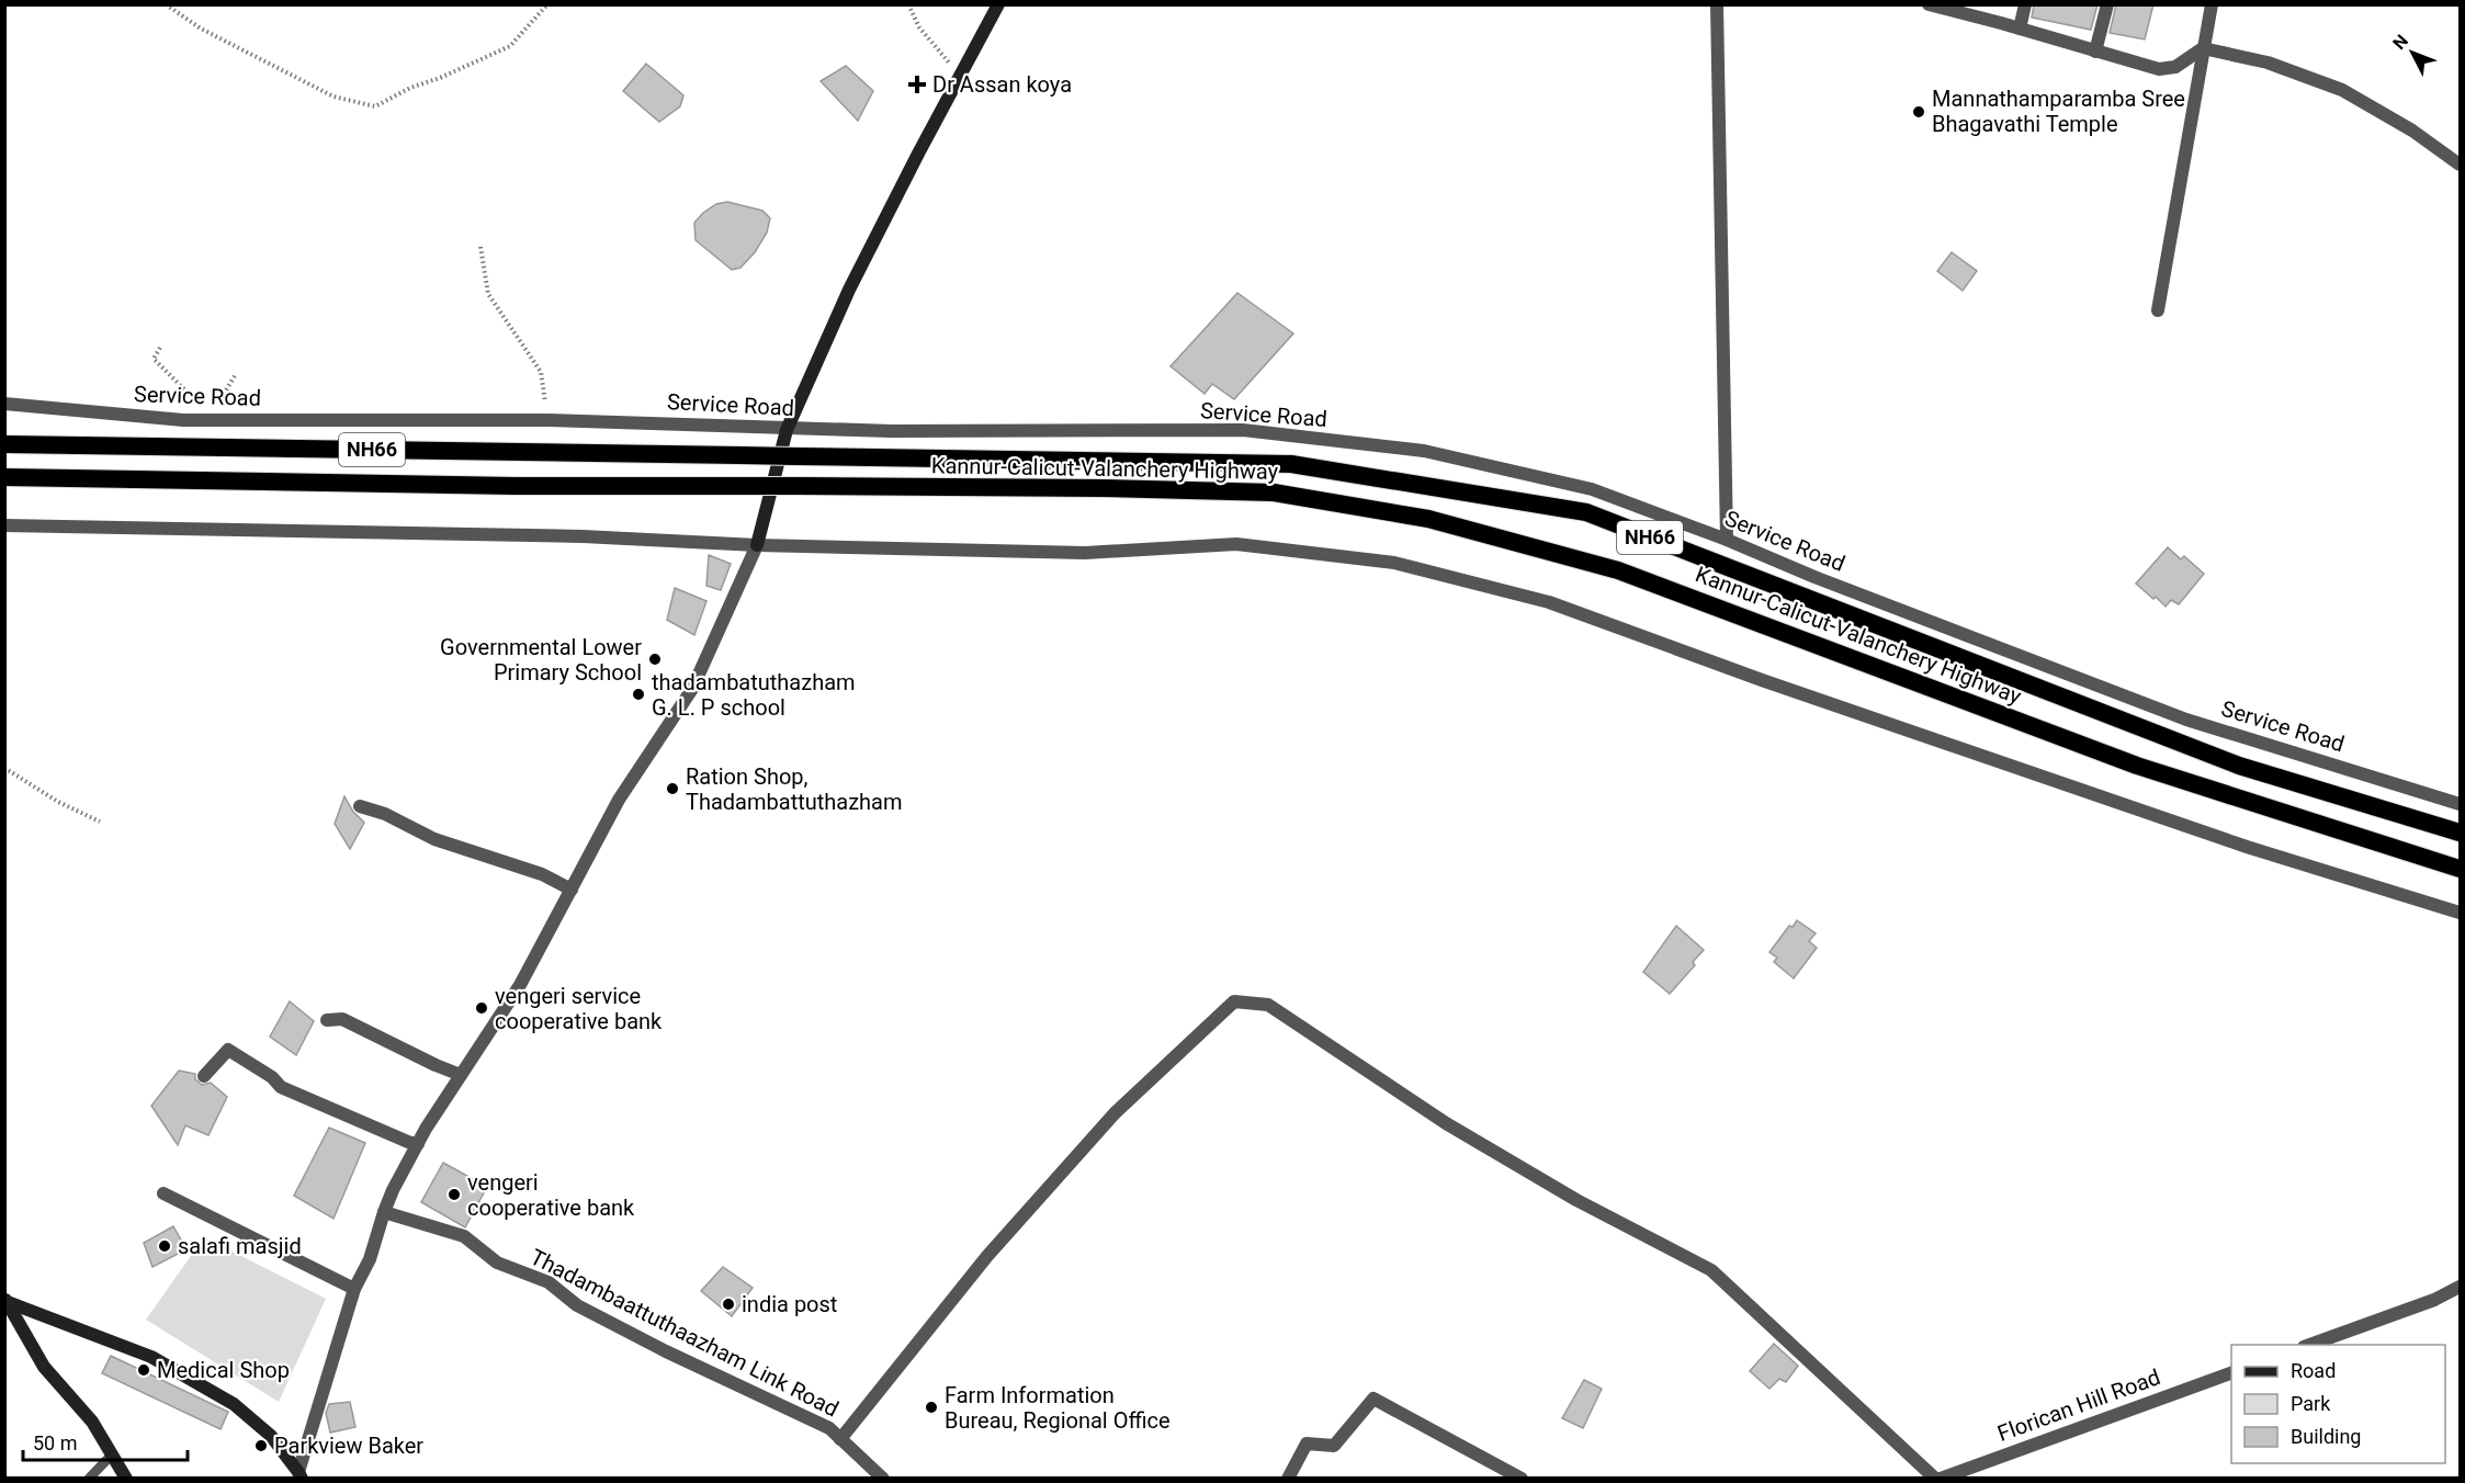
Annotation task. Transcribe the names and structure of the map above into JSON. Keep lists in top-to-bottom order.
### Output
{
  "streets": {
    "highway": ["NH66", "Kannur-Calicut-Valanchery Highway"],
    "street": ["Service Road", "Thadambaattuthaazham Link Road", "Florican Hill Road"]
  },
  "places": {
    "health": ["Dr Assan koya"],
    "other": [
      "Mannathamparamba Sree Bhagavathi Temple",
      "Governmental Lower Primary School",
      "thadambatuthazham G. L. P school",
      "Ration Shop, Thadambattuthazham",
      "vengeri service cooperative bank",
      "vengeri cooperative bank",
      "salafi masjid",
      "india post",
      "Medical Shop",
      "Farm Information Bureau, Regional Office",
      "Parkview Baker"
    ]
  },
  "legend": ["Road", "Park", "Building"],
  "scale_bar": "50 m",
  "north": "top left"
}
